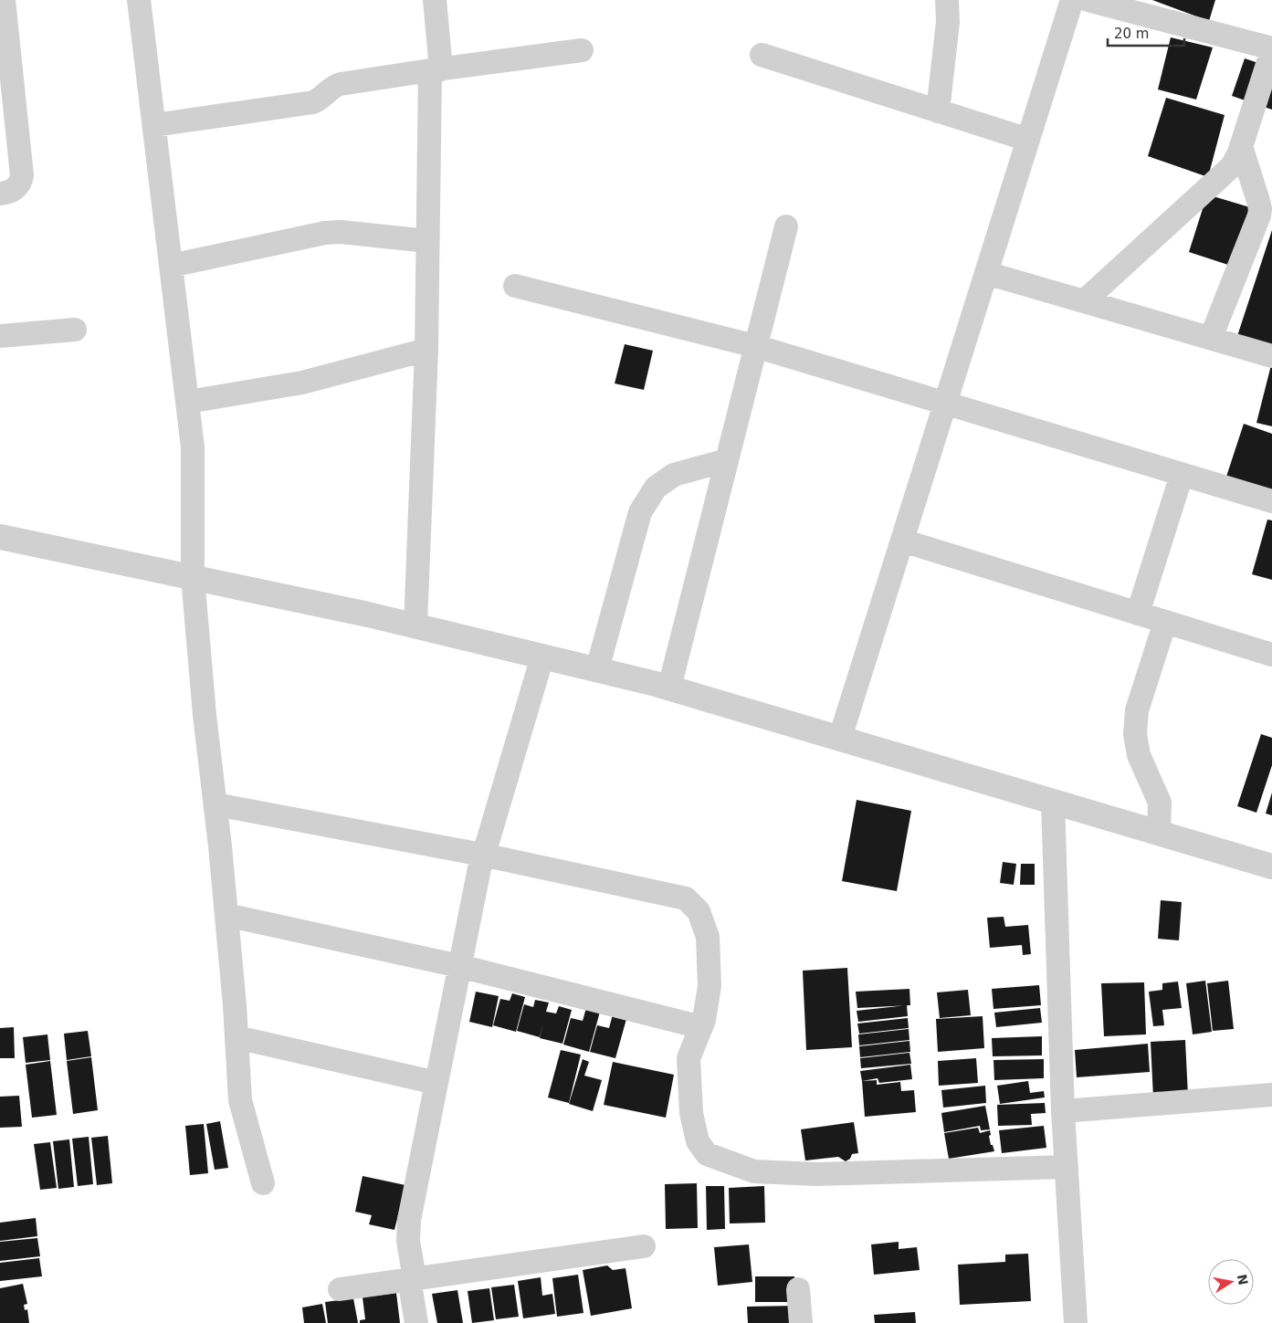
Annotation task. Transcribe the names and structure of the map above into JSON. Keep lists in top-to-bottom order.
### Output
{
  "scale_bar": "20 m",
  "north": "right"
}
